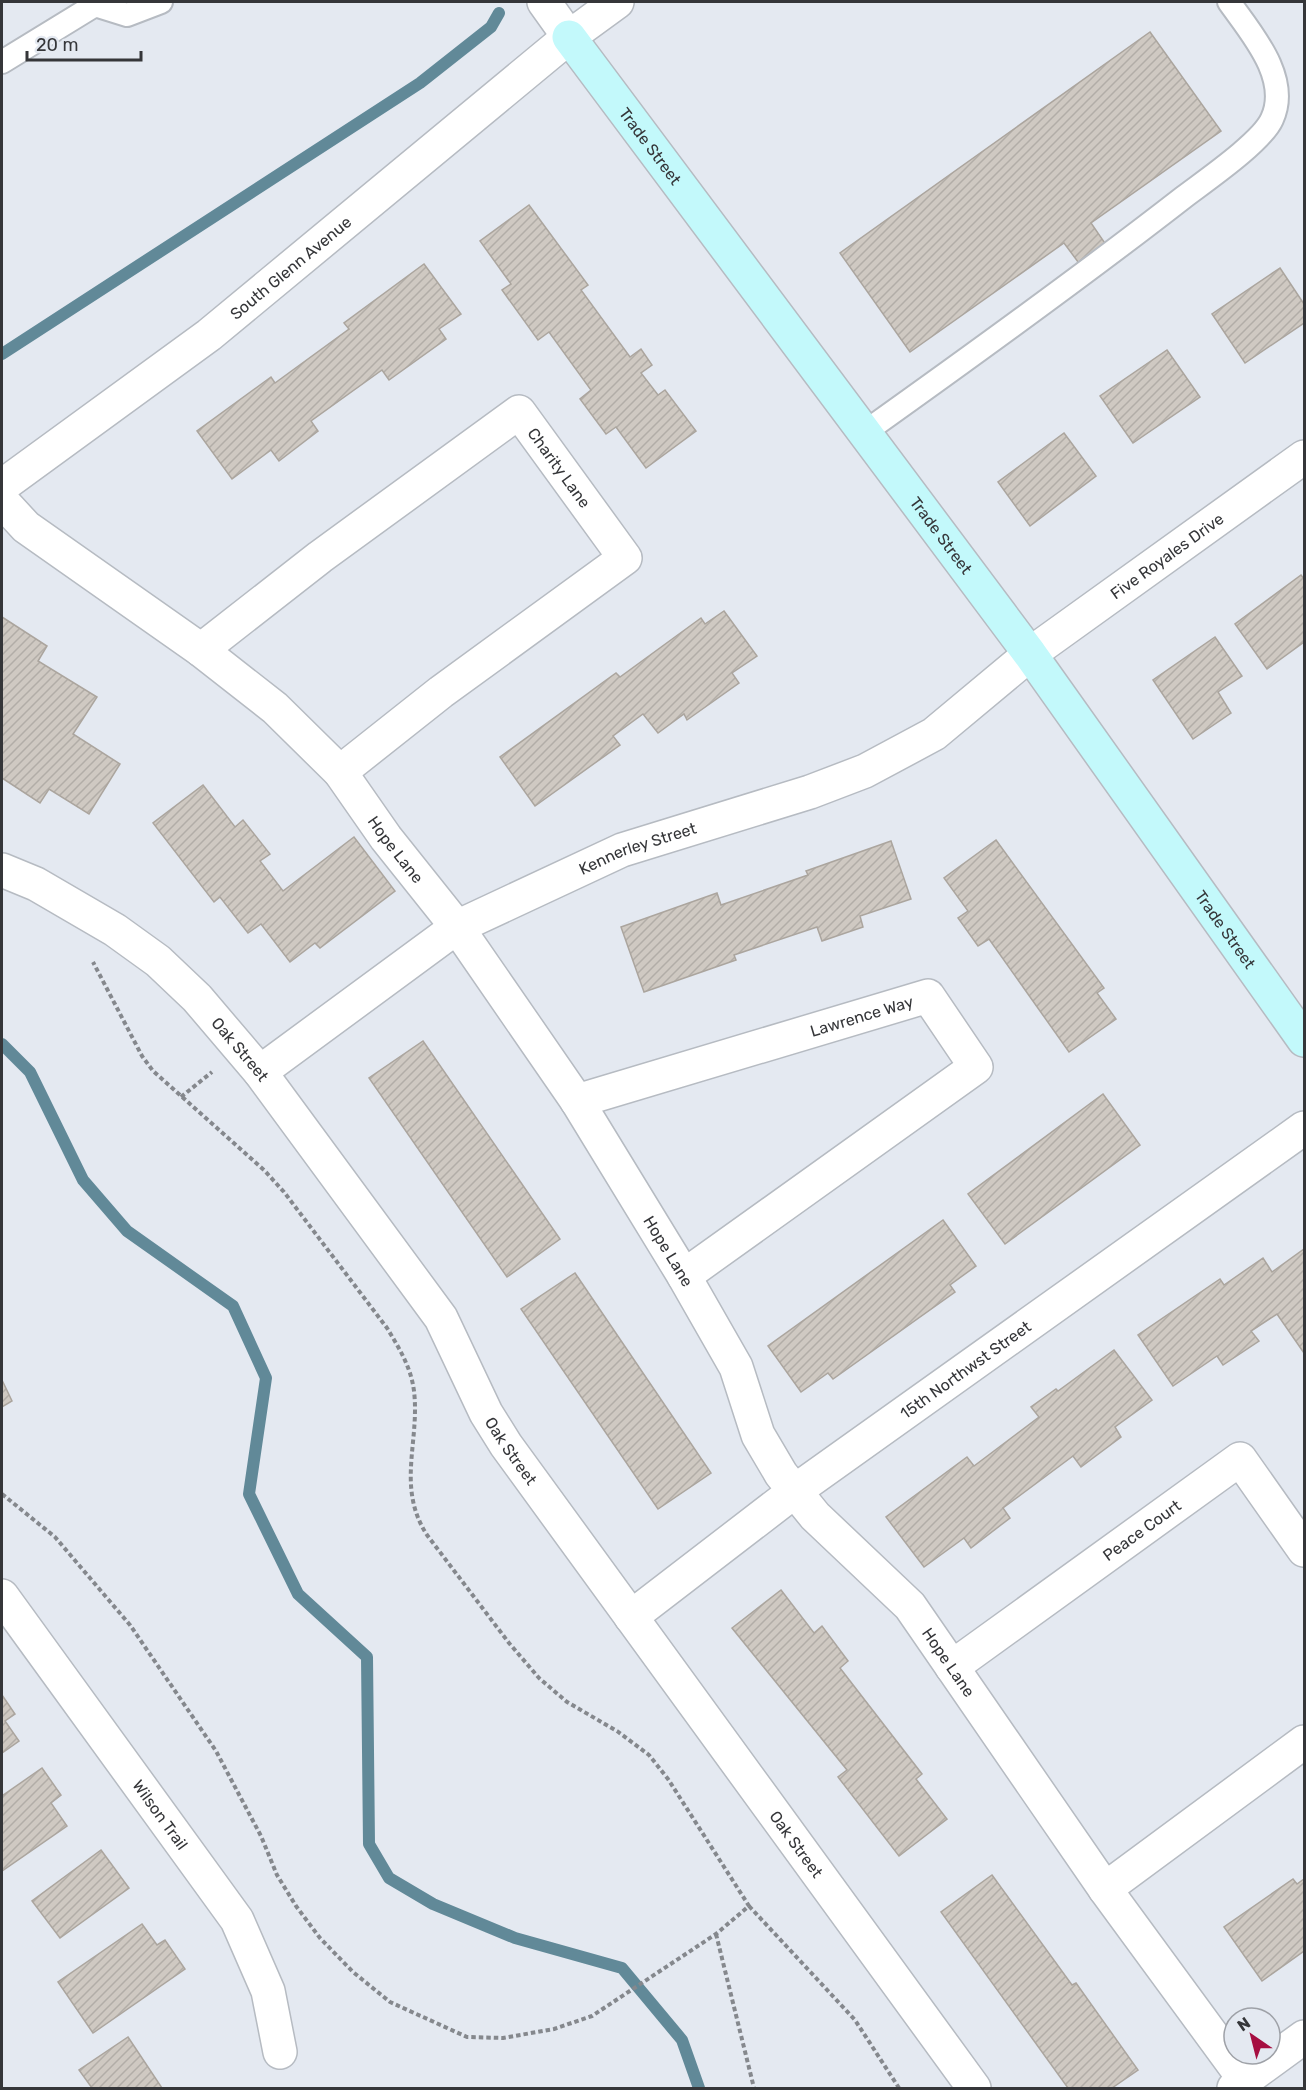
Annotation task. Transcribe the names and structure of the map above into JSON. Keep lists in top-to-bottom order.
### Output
{
  "streets": {
    "street": [
      "Trade Street",
      "South Glenn Avenue",
      "Charity Lane",
      "Five Royales Drive",
      "Hope Lane",
      "Kennerley Street",
      "Lawrence Way",
      "Oak Street",
      "15th Northwst Street",
      "Peace Court",
      "Wilson Trail"
    ]
  },
  "crossings": [
    ["Trade Street", "South Glenn Avenue"],
    ["Trade Street", "Five Royales Drive"],
    ["Trade Street", "Kennerley Street"],
    ["Charity Lane", "Hope Lane"],
    ["Five Royales Drive", "Kennerley Street"],
    ["Hope Lane", "Kennerley Street"],
    ["Hope Lane", "Lawrence Way"],
    ["Hope Lane", "15th Northwst Street"],
    ["Hope Lane", "Peace Court"],
    ["Kennerley Street", "Oak Street"],
    ["Oak Street", "15th Northwst Street"]
  ],
  "scale_bar": "20 m",
  "north": "top left"
}
